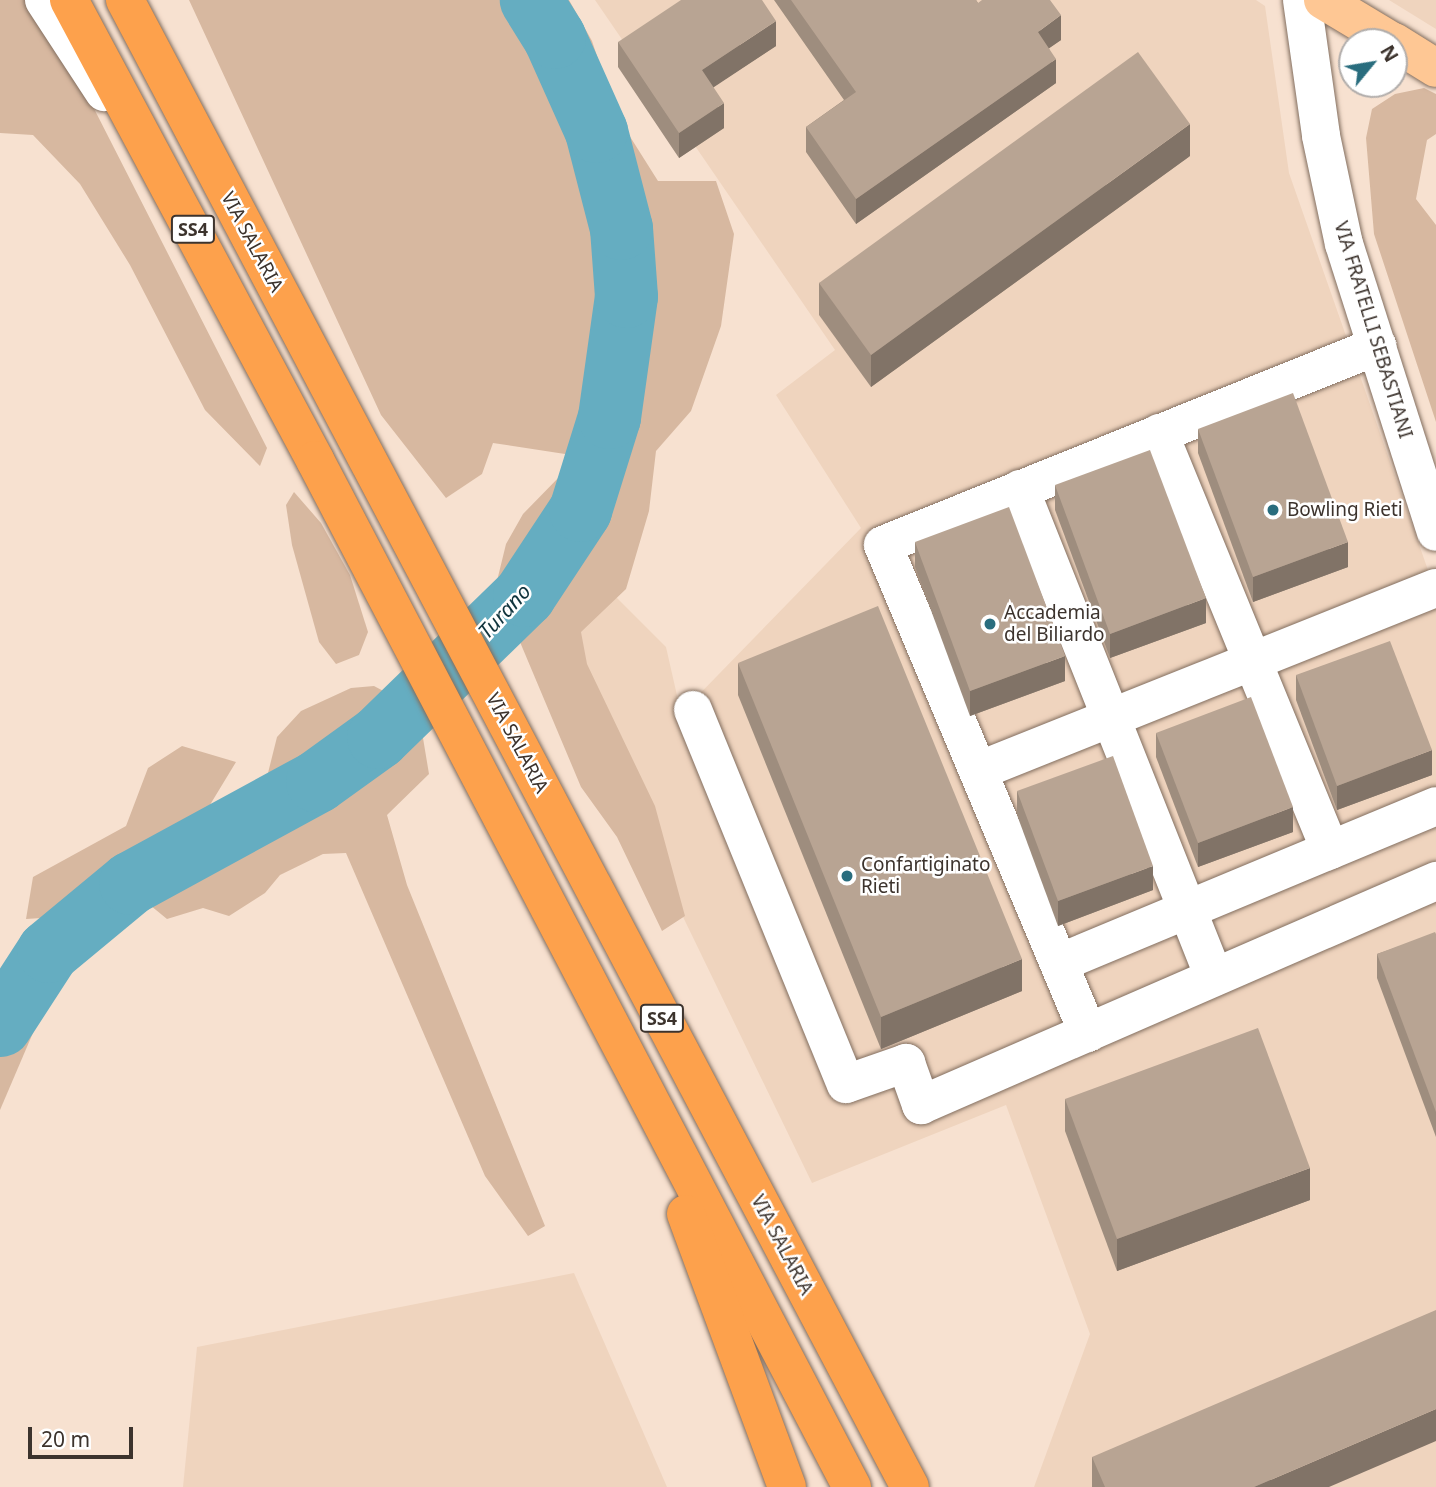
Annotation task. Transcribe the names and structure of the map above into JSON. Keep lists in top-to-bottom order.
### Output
{
  "streets": {
    "highway": ["SS4", "VIA SALARIA"],
    "street": ["VIA FRATELLI SEBASTIANI"]
  },
  "water": ["Turano"],
  "places": ["Bowling Rieti", "Accademia del Biliardo", "Confartiginato Rieti"],
  "scale_bar": "20 m",
  "north": "top right"
}
